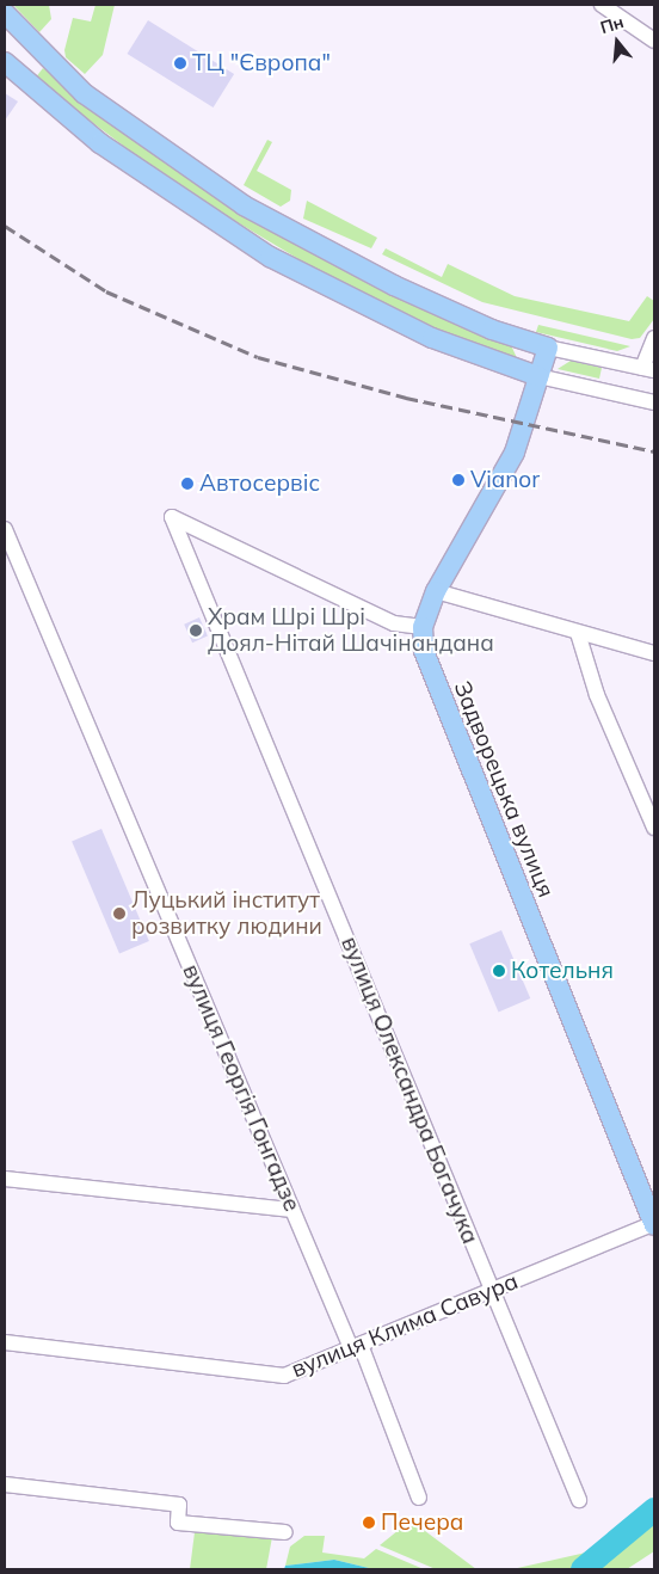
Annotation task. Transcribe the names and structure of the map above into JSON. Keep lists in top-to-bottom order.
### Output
{
  "streets": {
    "main road": ["Задворецька вулиця"],
    "street": ["вулиця Георгія Гонгадзе", "вулиця Олександра Богачука", "вулиця Клима Савура"]
  },
  "crossings": [
    ["Задворецька вулиця", "вулиця Олександра Богачука"],
    ["Задворецька вулиця", "вулиця Клима Савура"],
    ["вулиця Георгія Гонгадзе", "вулиця Клима Савура"],
    ["вулиця Олександра Богачука", "вулиця Клима Савура"]
  ],
  "places": [
    "ТЦ \"Європа\"",
    "Vianor",
    "Автосервіс",
    "Храм Шрі Шрі Доял-Нітай Шачінандана",
    "Луцький інститут розвитку людини",
    "Котельня",
    "Печера"
  ],
  "north": "top"
}
